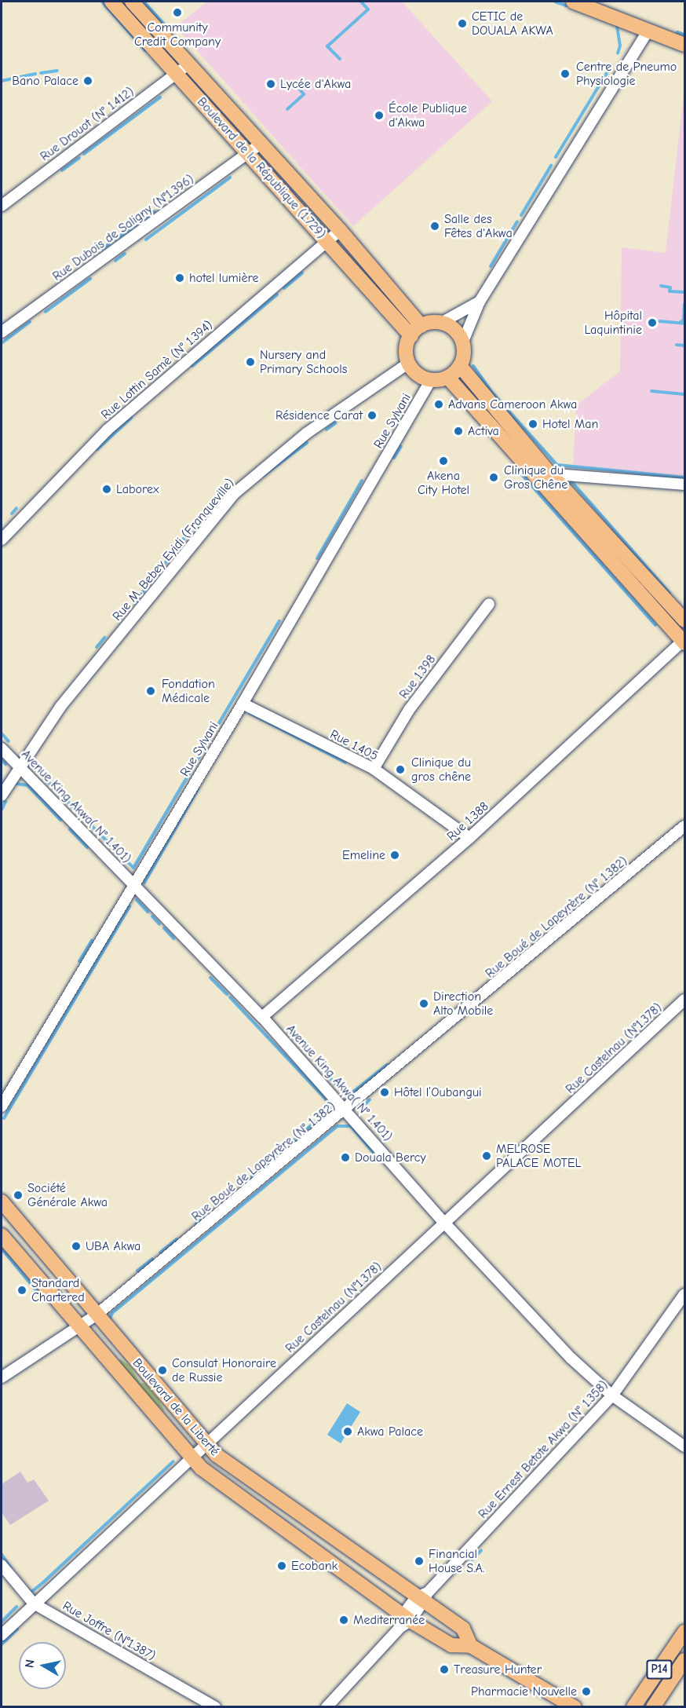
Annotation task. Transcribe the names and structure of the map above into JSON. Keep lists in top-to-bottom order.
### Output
{
  "streets": {
    "main road": ["Boulevard de la République (1.729)", "Boulevard de la Liberté", "P14"],
    "street": [
      "Rue Drouot (N° 1.412)",
      "Rue Dubois de Saligny (N°1.396)",
      "Rue Lottin Samè (N° 1.394)",
      "Rue Sylvani",
      "Rue M. Bebey Eyidi (Franqueville)",
      "Rue 1.398",
      "Rue 1.405",
      "Avenue King Akwa( N° 1.401)",
      "Rue 1.388",
      "Rue Boué de Lapeyrère (N° 1.382)",
      "Rue Castelnau (N°1.378)",
      "Rue Ernest Betote Akwa (N° 1.358)",
      "Rue Joffre (N°1.387)"
    ]
  },
  "crossings": [
    ["Rue Drouot (N° 1.412)", "Boulevard de la République (1.729)"],
    ["Boulevard de la République (1.729)", "Rue Dubois de Saligny (N°1.396)"],
    ["Boulevard de la République (1.729)", "Rue Lottin Samè (N° 1.394)"],
    ["Boulevard de la République (1.729)", "Rue Sylvani"],
    ["Boulevard de la République (1.729)", "Rue M. Bebey Eyidi (Franqueville)"],
    ["Rue Sylvani", "Rue M. Bebey Eyidi (Franqueville)"],
    ["Rue Sylvani", "Rue 1.405"],
    ["Rue Sylvani", "Avenue King Akwa( N° 1.401)"],
    ["Rue M. Bebey Eyidi (Franqueville)", "Avenue King Akwa( N° 1.401)"],
    ["Rue 1.398", "Rue 1.405"],
    ["Rue 1.405", "Rue 1.388"],
    ["Avenue King Akwa( N° 1.401)", "Rue 1.388"],
    ["Avenue King Akwa( N° 1.401)", "Rue Boué de Lapeyrère (N° 1.382)"],
    ["Avenue King Akwa( N° 1.401)", "Rue Castelnau (N°1.378)"],
    ["Avenue King Akwa( N° 1.401)", "Rue Ernest Betote Akwa (N° 1.358)"],
    ["Rue Boué de Lapeyrère (N° 1.382)", "Boulevard de la Liberté"],
    ["Rue Castelnau (N°1.378)", "Boulevard de la Liberté"],
    ["Rue Castelnau (N°1.378)", "Rue Joffre (N°1.387)"],
    ["Boulevard de la Liberté", "Rue Ernest Betote Akwa (N° 1.358)"]
  ],
  "places": [
    "Community Credit Company",
    "CETIC de DOUALA AKWA",
    "Centre de Pneumo Physiologie",
    "Bano Palace",
    "Lycée d'Akwa",
    "École Publique d'Akwa",
    "Salle des Fêtes d'Akwa",
    "hotel lumière",
    "Hôpital Laquintinie",
    "Nursery and Primary Schools",
    "Advans Cameroon Akwa",
    "Résidence Carat",
    "Hotel Man",
    "Activa",
    "Akena City Hotel",
    "Clinique du Gros Chêne",
    "Laborex",
    "Fondation Médicale",
    "Clinique du gros chêne",
    "Emeline",
    "Direction Alto Mobile",
    "Hôtel l’Oubangui",
    "MELROSE PALACE MOTEL",
    "Douala Bercy",
    "Société Générale Akwa",
    "UBA Akwa",
    "Standard Chartered",
    "Consulat Honoraire de Russie",
    "Akwa Palace",
    "Financial House S.A.",
    "Ecobank",
    "Mediterranée",
    "Treasure Hunter",
    "Pharmacie Nouvelle"
  ],
  "north": "left"
}
